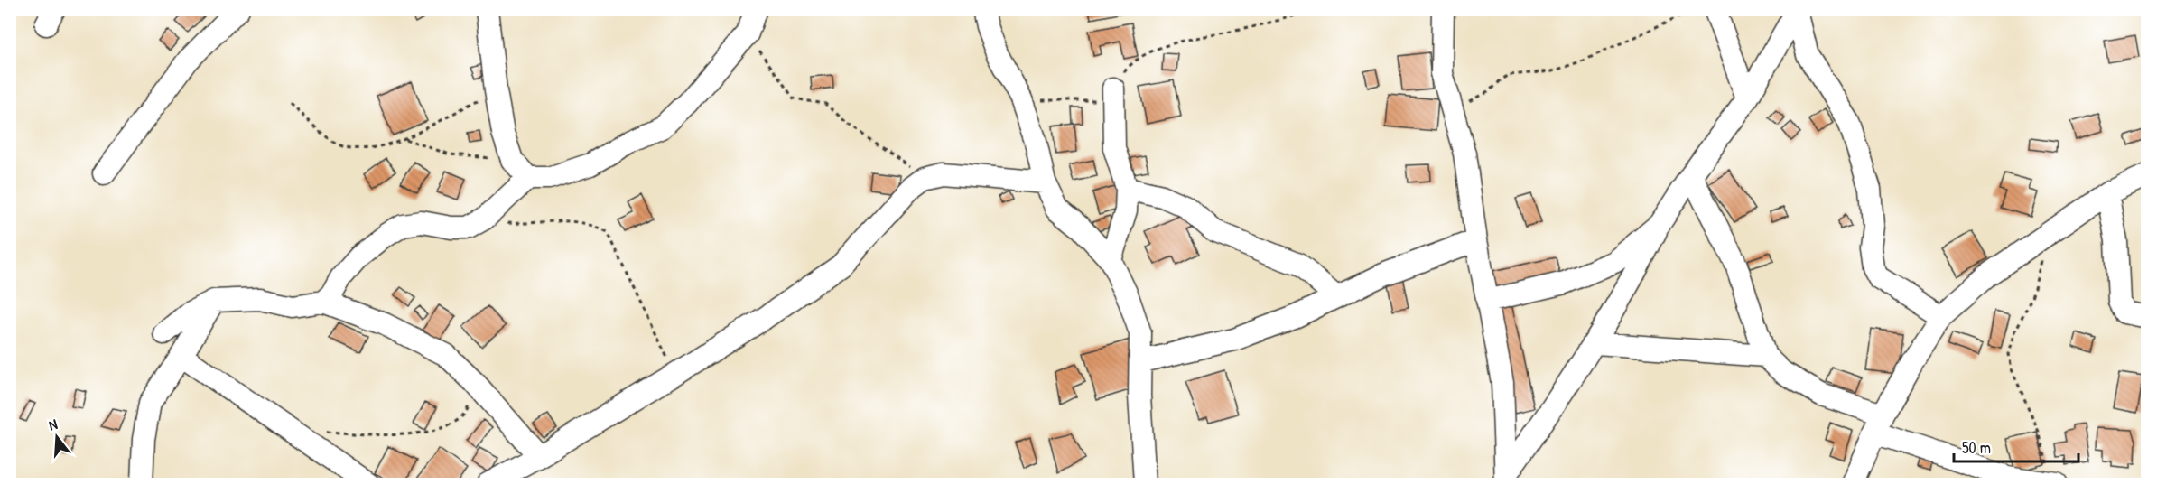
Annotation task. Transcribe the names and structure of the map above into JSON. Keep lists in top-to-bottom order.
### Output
{
  "scale_bar": "50 m",
  "north": "top"
}
